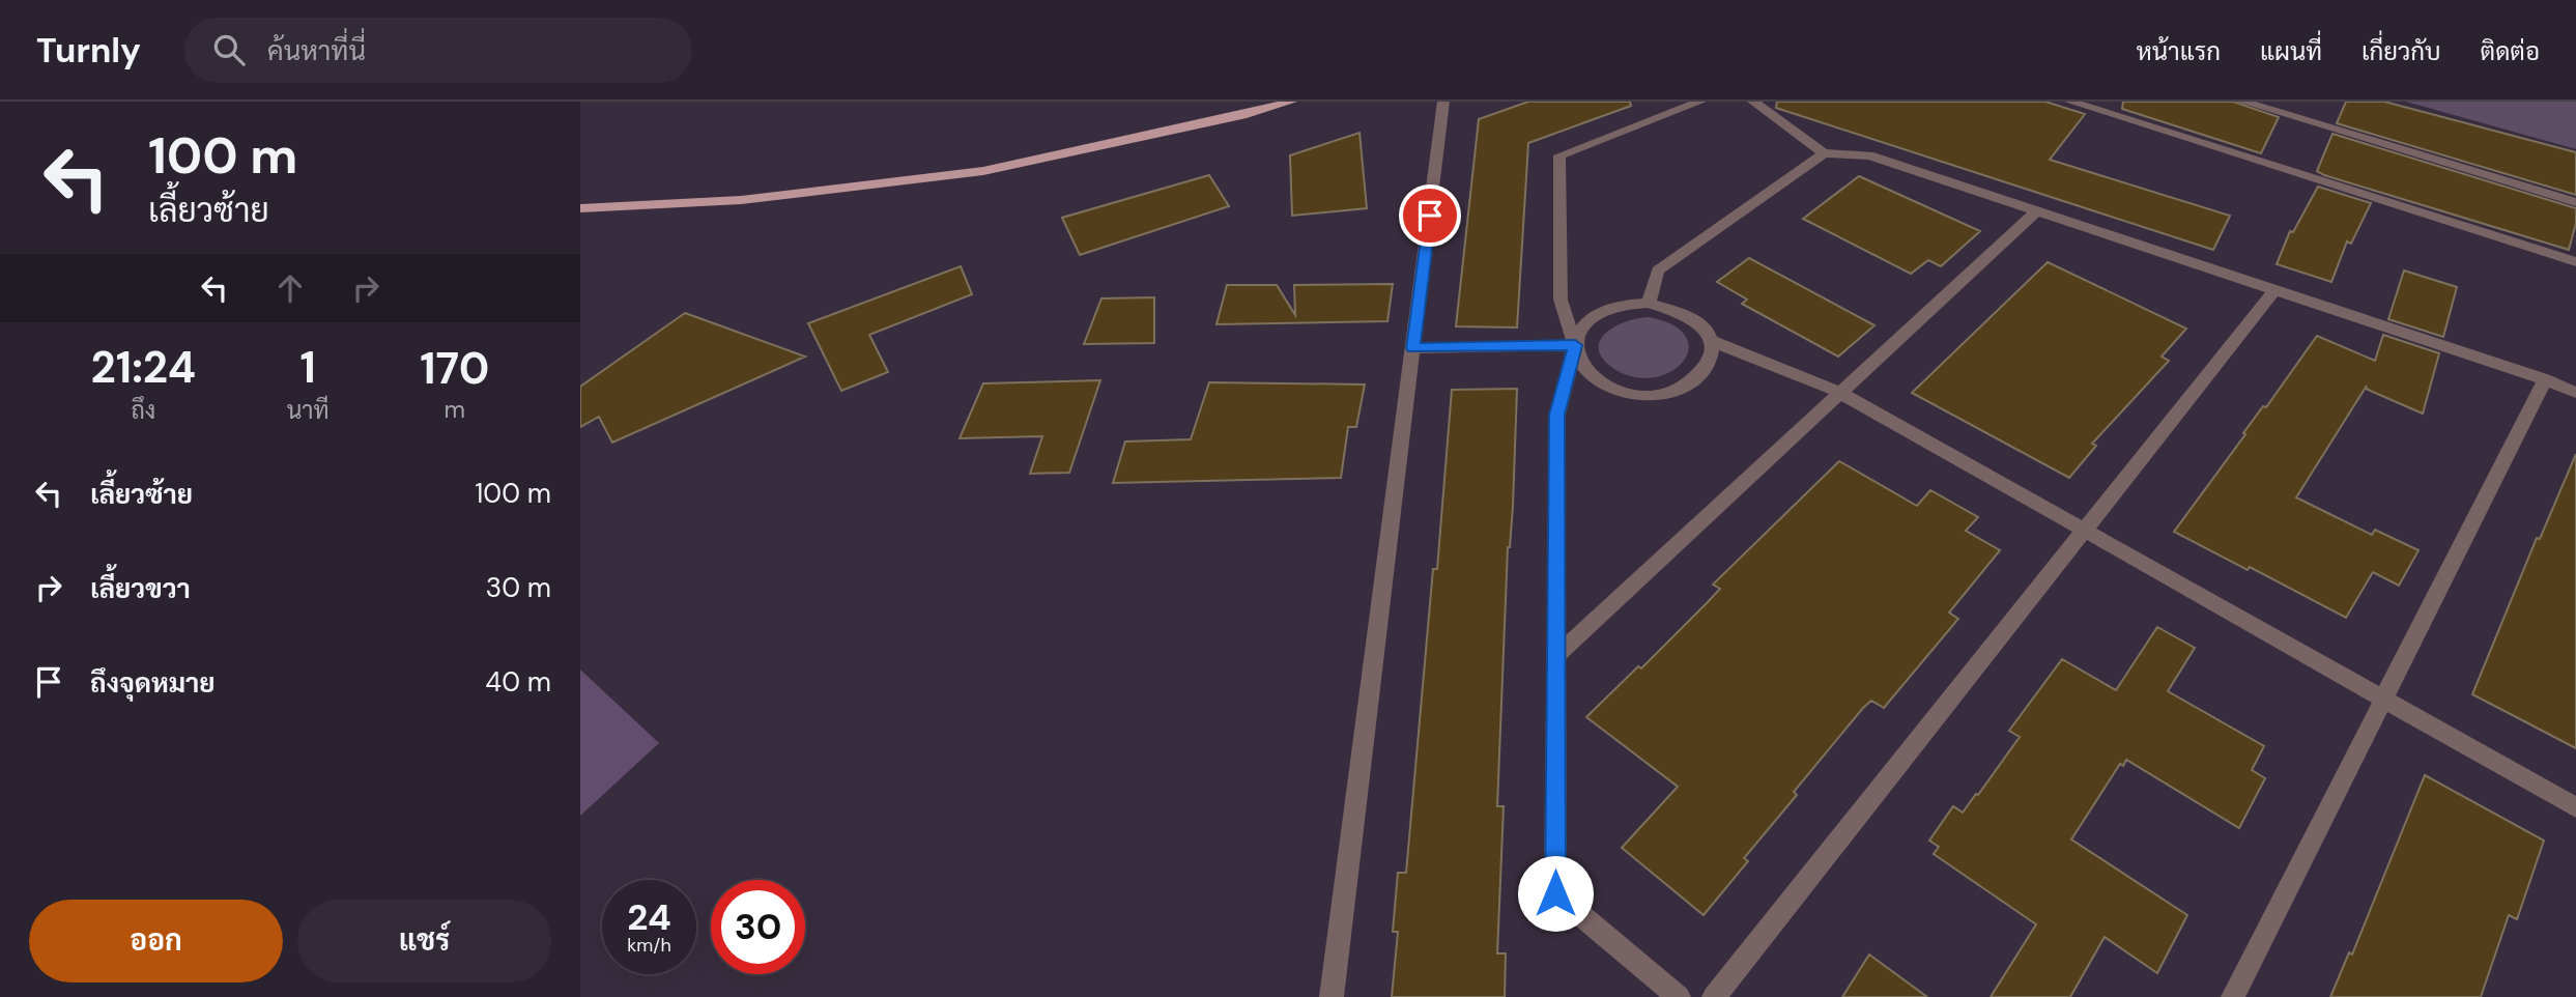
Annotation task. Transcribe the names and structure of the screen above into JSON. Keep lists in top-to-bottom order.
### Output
{
  "page": {
    "header": "Turnly",
    "search": "ค้นหาที่นี่",
    "nav": [
      "หน้าแรก",
      "แผนที่",
      "เกี่ยวกับ",
      "ติดต่อ"
    ],
    "turn": ["100 m", "เลี้ยวซ้าย"],
    "eta": [
      "21:24",
      "ถึง",
      "1",
      "นาที",
      "170",
      "m"
    ],
    "list": [
      {
        "name": "เลี้ยวซ้าย",
        "value": "100 m"
      },
      {
        "name": "เลี้ยวขวา",
        "value": "30 m"
      },
      {
        "name": "ถึงจุดหมาย",
        "value": "40 m"
      }
    ],
    "speed": "24 km/h",
    "limit": "30",
    "buttons": ["ออก", "แชร์"]
  }
}
